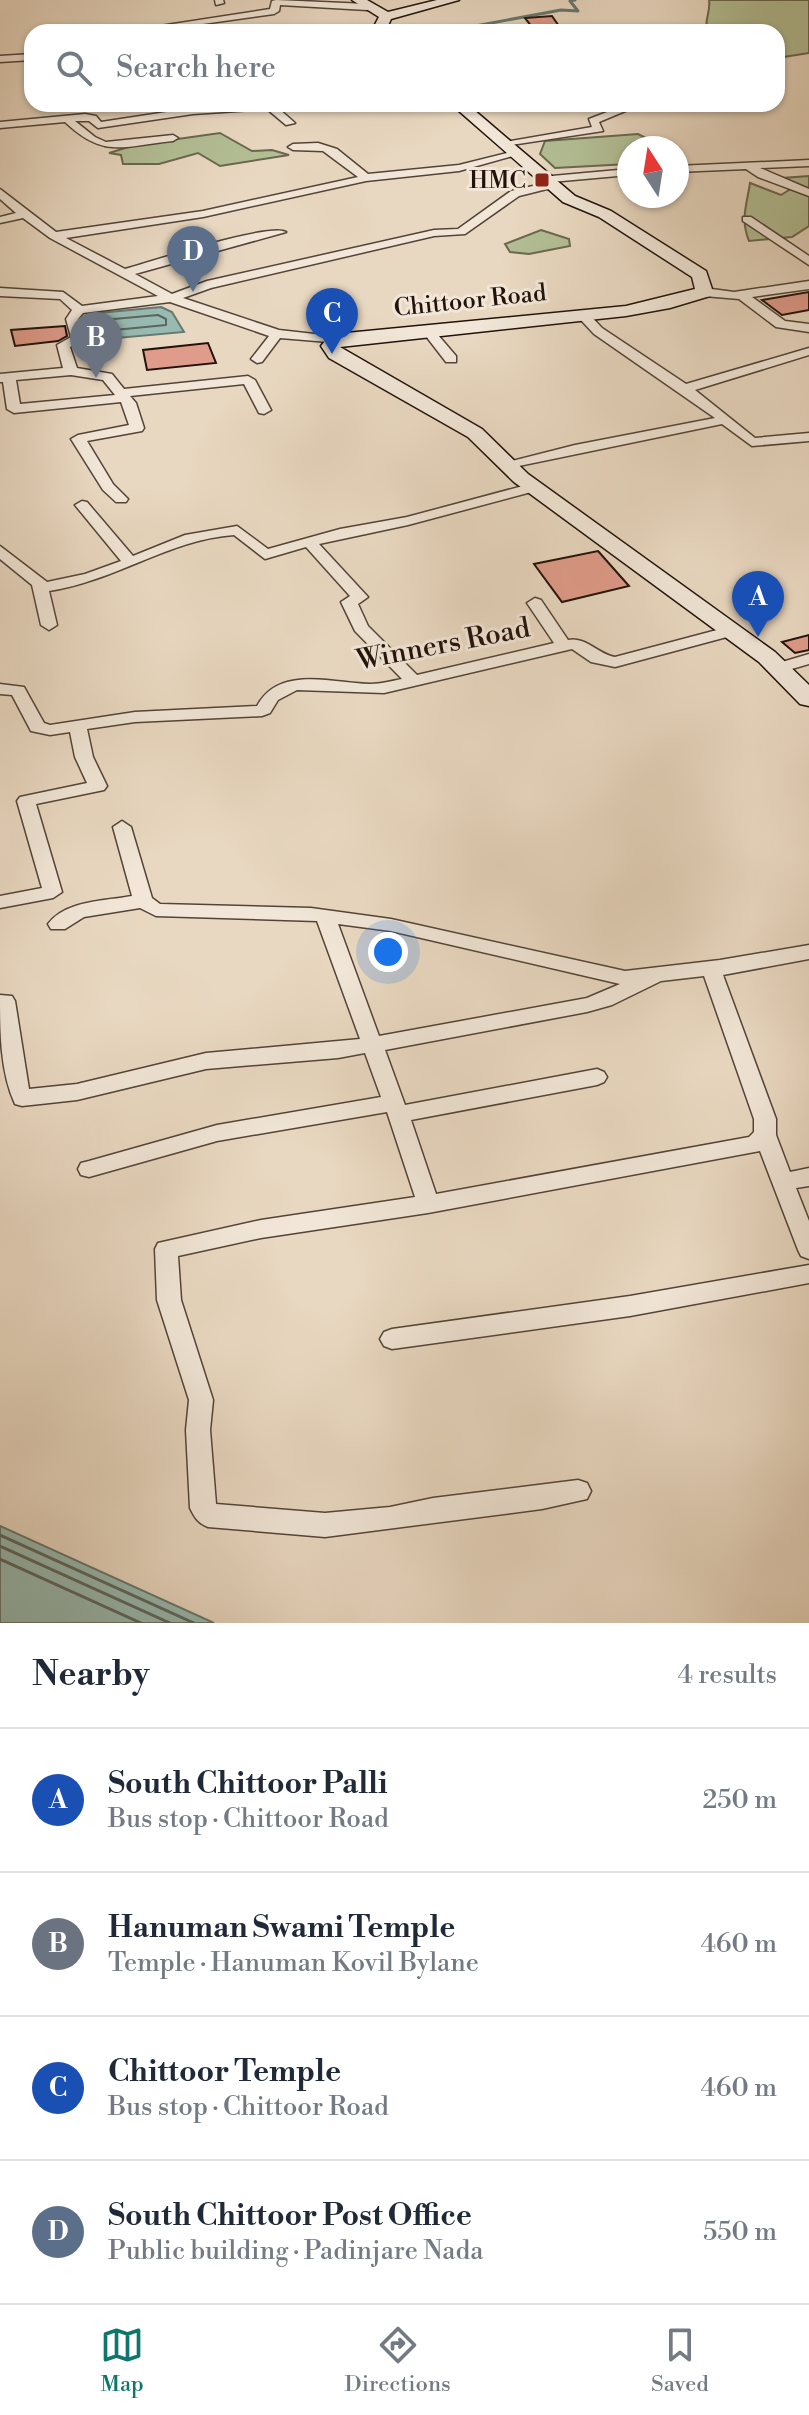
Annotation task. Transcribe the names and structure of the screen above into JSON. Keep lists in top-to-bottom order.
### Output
{
  "streets": {
    "main road": ["Chittoor Road"],
    "street": ["Winners Road"]
  },
  "places": {
    "transit": ["HMC"]
  },
  "north": "top",
  "page": {
    "search": "Search here",
    "pins": [
      "D",
      "C",
      "B",
      "A"
    ],
    "heading": ["Nearby", "4 results"],
    "list": [
      {
        "mark": "A",
        "name": "South Chittoor Palli",
        "note": "Bus stop · Chittoor Road",
        "value": "250 m"
      },
      {
        "mark": "B",
        "name": "Hanuman Swami Temple",
        "note": "Temple · Hanuman Kovil Bylane",
        "value": "460 m"
      },
      {
        "mark": "C",
        "name": "Chittoor Temple",
        "note": "Bus stop · Chittoor Road",
        "value": "460 m"
      },
      {
        "mark": "D",
        "name": "South Chittoor Post Office",
        "note": "Public building · Padinjare Nada",
        "value": "550 m"
      }
    ],
    "nav": ["Map", "Directions", "Saved"]
  }
}
